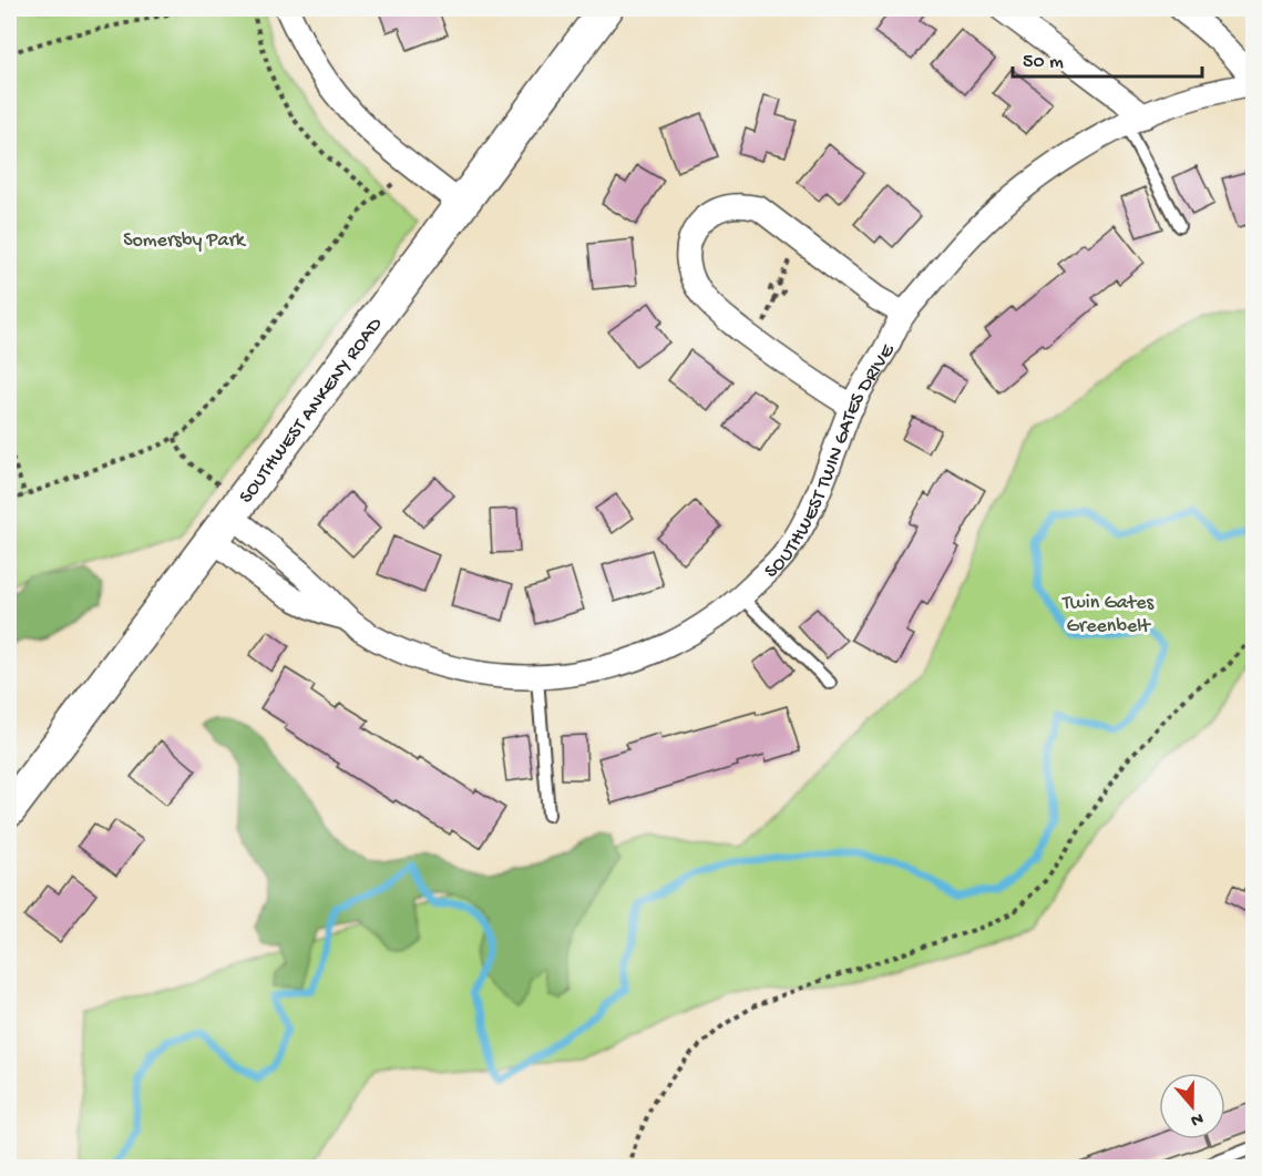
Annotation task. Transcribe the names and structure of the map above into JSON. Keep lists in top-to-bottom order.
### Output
{
  "streets": {
    "street": ["SOUTHWEST ANKENY ROAD", "SOUTHWEST TWIN GATES DRIVE"]
  },
  "crossings": [
    ["SOUTHWEST ANKENY ROAD", "SOUTHWEST TWIN GATES DRIVE"]
  ],
  "parks": ["Somersby Park", "Twin Gates Greenbelt"],
  "scale_bar": "50 m",
  "north": "bottom"
}
